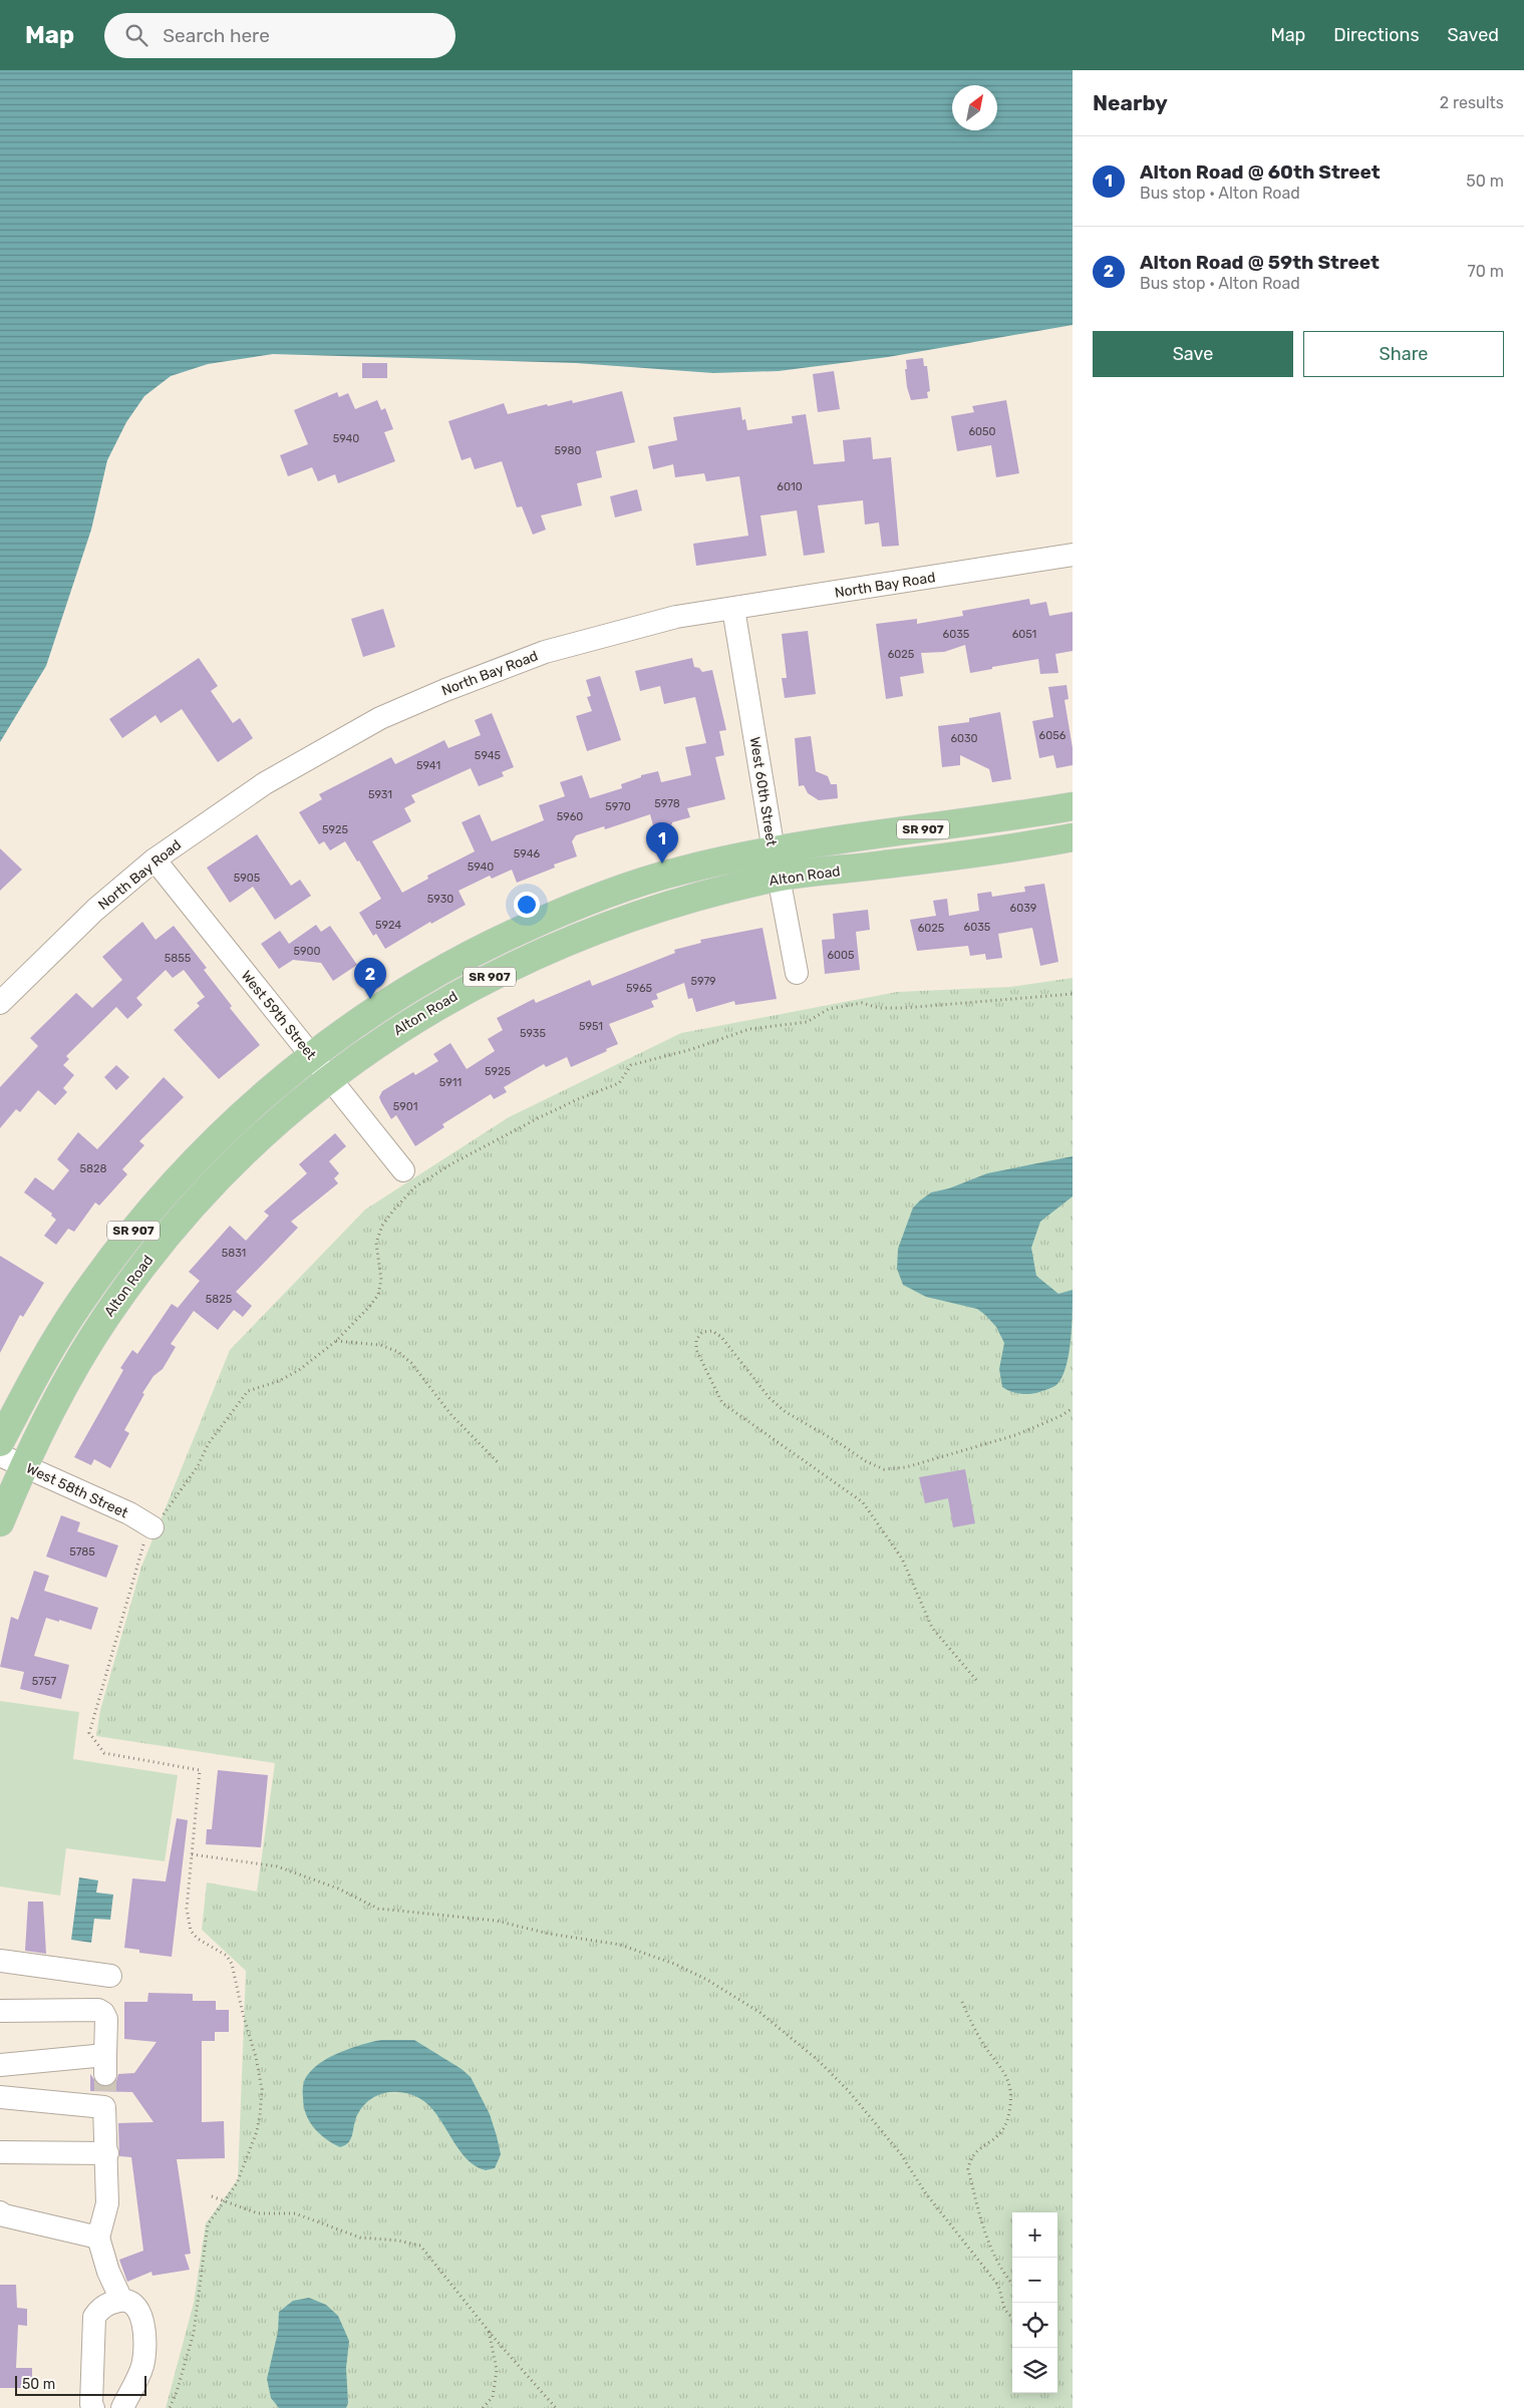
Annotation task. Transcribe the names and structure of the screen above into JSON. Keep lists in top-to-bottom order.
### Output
{
  "streets": {
    "main road": ["SR 907", "Alton Road"],
    "street": [
      "North Bay Road",
      "West 60th Street",
      "West 59th Street",
      "West 58th Street"
    ]
  },
  "crossings": [
    ["North Bay Road", "West 60th Street"],
    ["North Bay Road", "West 59th Street"],
    ["West 60th Street", "Alton Road"],
    ["Alton Road", "West 59th Street"],
    ["Alton Road", "West 58th Street"]
  ],
  "house_numbers": [
    "6050",
    "5940",
    "5980",
    "6010",
    "6035",
    "6051",
    "6025",
    "6056",
    "6030",
    "5945",
    "5941",
    "5931",
    "5978",
    "5970",
    "5960",
    "5925",
    "5946",
    "5940",
    "5905",
    "5930",
    "6039",
    "5924",
    "6035",
    "6025",
    "5900",
    "6005",
    "5855",
    "5979",
    "5965",
    "5951",
    "5935",
    "5925",
    "5911",
    "5901",
    "5828",
    "5831",
    "5825",
    "5785",
    "5757"
  ],
  "scale_bar": "50 m",
  "north": "top right",
  "page": {
    "header": "Map",
    "search": "Search here",
    "nav": ["Map", "Directions", "Saved"],
    "heading": ["Nearby", "2 results"],
    "list": [
      {
        "mark": "1",
        "name": "Alton Road @ 60th Street",
        "note": "Bus stop · Alton Road",
        "value": "50 m"
      },
      {
        "mark": "2",
        "name": "Alton Road @ 59th Street",
        "note": "Bus stop · Alton Road",
        "value": "70 m"
      }
    ],
    "buttons": ["Save", "Share"],
    "pins": ["1", "2"],
    "map_buttons": ["+", "−"],
    "scale": "50 m"
  }
}
